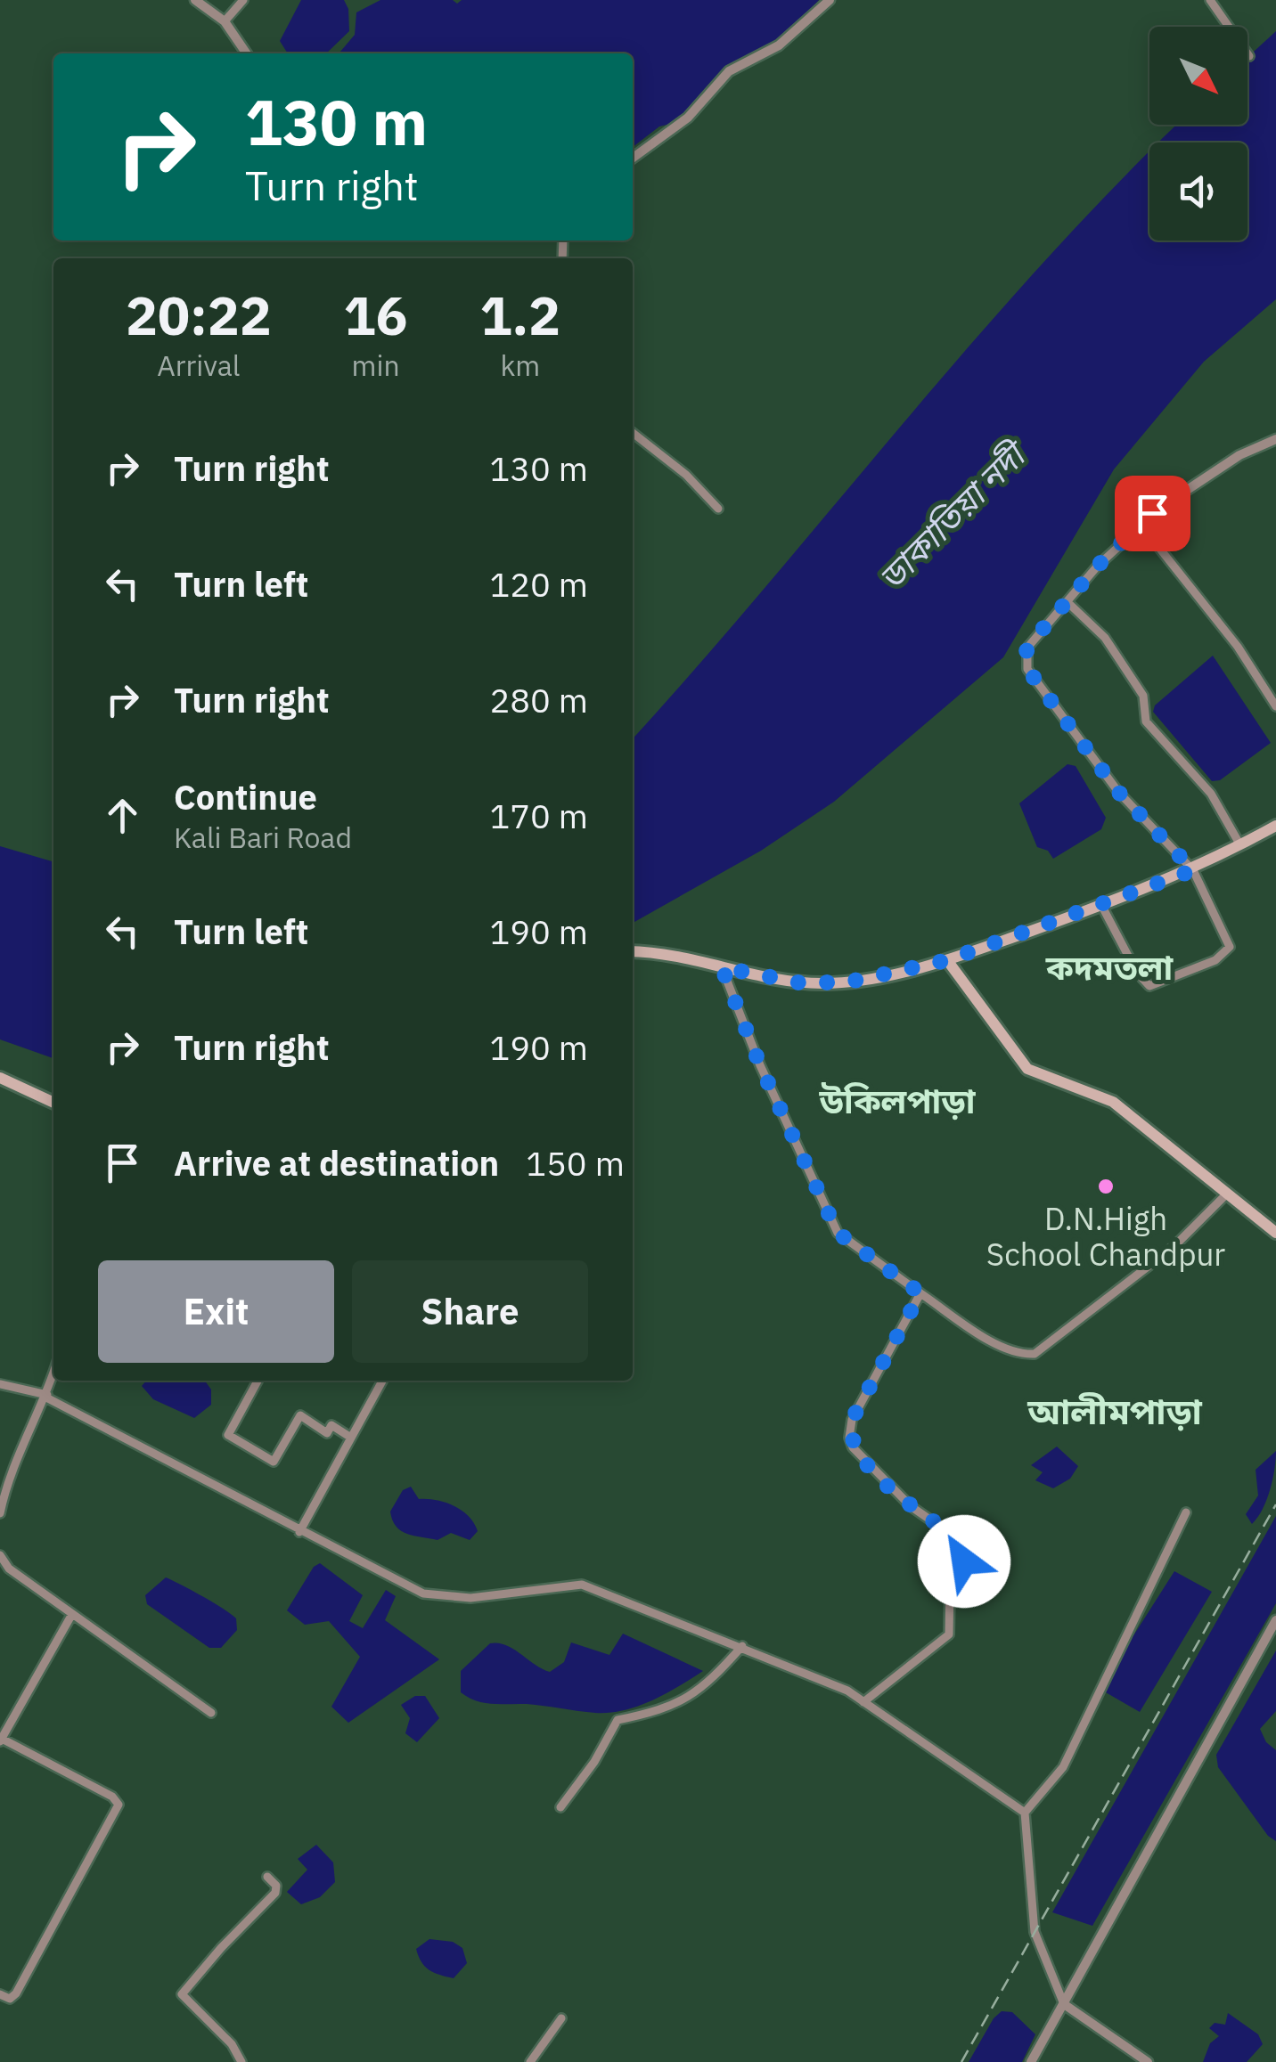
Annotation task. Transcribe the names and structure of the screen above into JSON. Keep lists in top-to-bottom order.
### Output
{
  "districts": ["কদমতলা", "উকিলপাড়া", "আলীমপাড়া"],
  "water": ["ডাকাতিয়া নদী"],
  "places": ["D.N.High School Chandpur"],
  "north": "bottom right",
  "page": {
    "turn": ["130 m", "Turn right"],
    "eta": [
      "20:22",
      "Arrival",
      "16",
      "min",
      "1.2",
      "km"
    ],
    "list": [
      {
        "name": "Turn right",
        "value": "130 m"
      },
      {
        "name": "Turn left",
        "value": "120 m"
      },
      {
        "name": "Turn right",
        "value": "280 m"
      },
      {
        "name": "Continue",
        "note": "Kali Bari Road",
        "value": "170 m"
      },
      {
        "name": "Turn left",
        "value": "190 m"
      },
      {
        "name": "Turn right",
        "value": "190 m"
      },
      {
        "name": "Arrive at destination",
        "value": "150 m"
      }
    ],
    "buttons": ["Exit", "Share"]
  }
}
